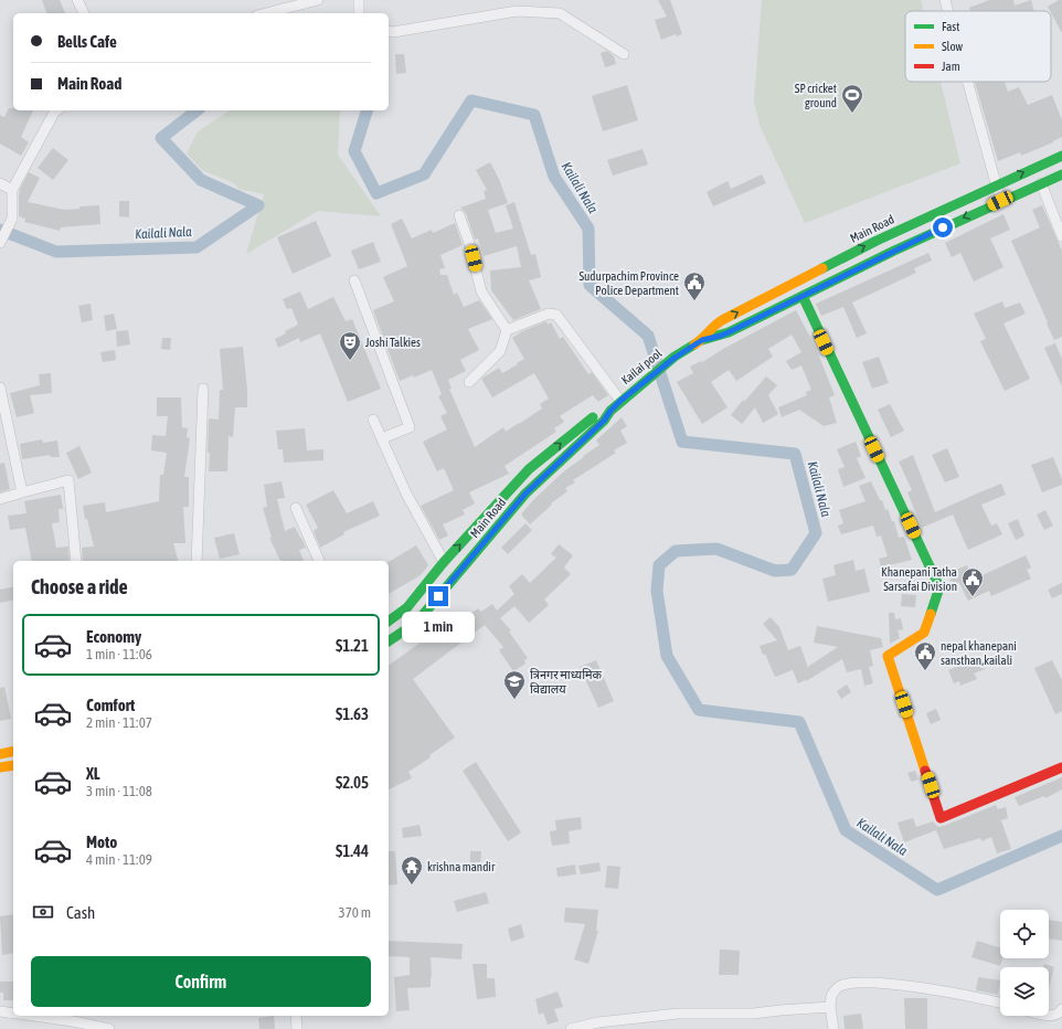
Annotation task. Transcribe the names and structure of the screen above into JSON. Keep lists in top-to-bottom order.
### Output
{
  "streets": {
    "main road": ["Main Road", "Kailai pool"]
  },
  "crossings": [
    ["Main Road", "Kailai pool"]
  ],
  "water": ["Kailali Nala"],
  "places": {
    "sports": ["SP cricket ground"],
    "public building": ["Sudurpachim Province Police Department", "Khanepani Tatha Sarsafai Division", "nepal khanepani sansthan,kailali"],
    "theatre": ["Joshi Talkies"],
    "school or university": ["त्रिनगर माध्यमिक विद्यालय"],
    "temple": ["krishna mandir"]
  },
  "legend": ["Fast", "Slow", "Jam"],
  "page": {
    "banner": ["Bells Cafe", "Main Road"],
    "heading": "Choose a ride",
    "bubble": "1 min",
    "list": [
      {
        "name": "Economy",
        "note": "1 min · 11:06",
        "value": "$1.21"
      },
      {
        "name": "Comfort",
        "note": "2 min · 11:07",
        "value": "$1.63"
      },
      {
        "name": "XL",
        "note": "3 min · 11:08",
        "value": "$2.05"
      },
      {
        "name": "Moto",
        "note": "4 min · 11:09",
        "value": "$1.44"
      }
    ],
    "pay": ["Cash", "370 m"],
    "buttons": "Confirm"
  }
}
